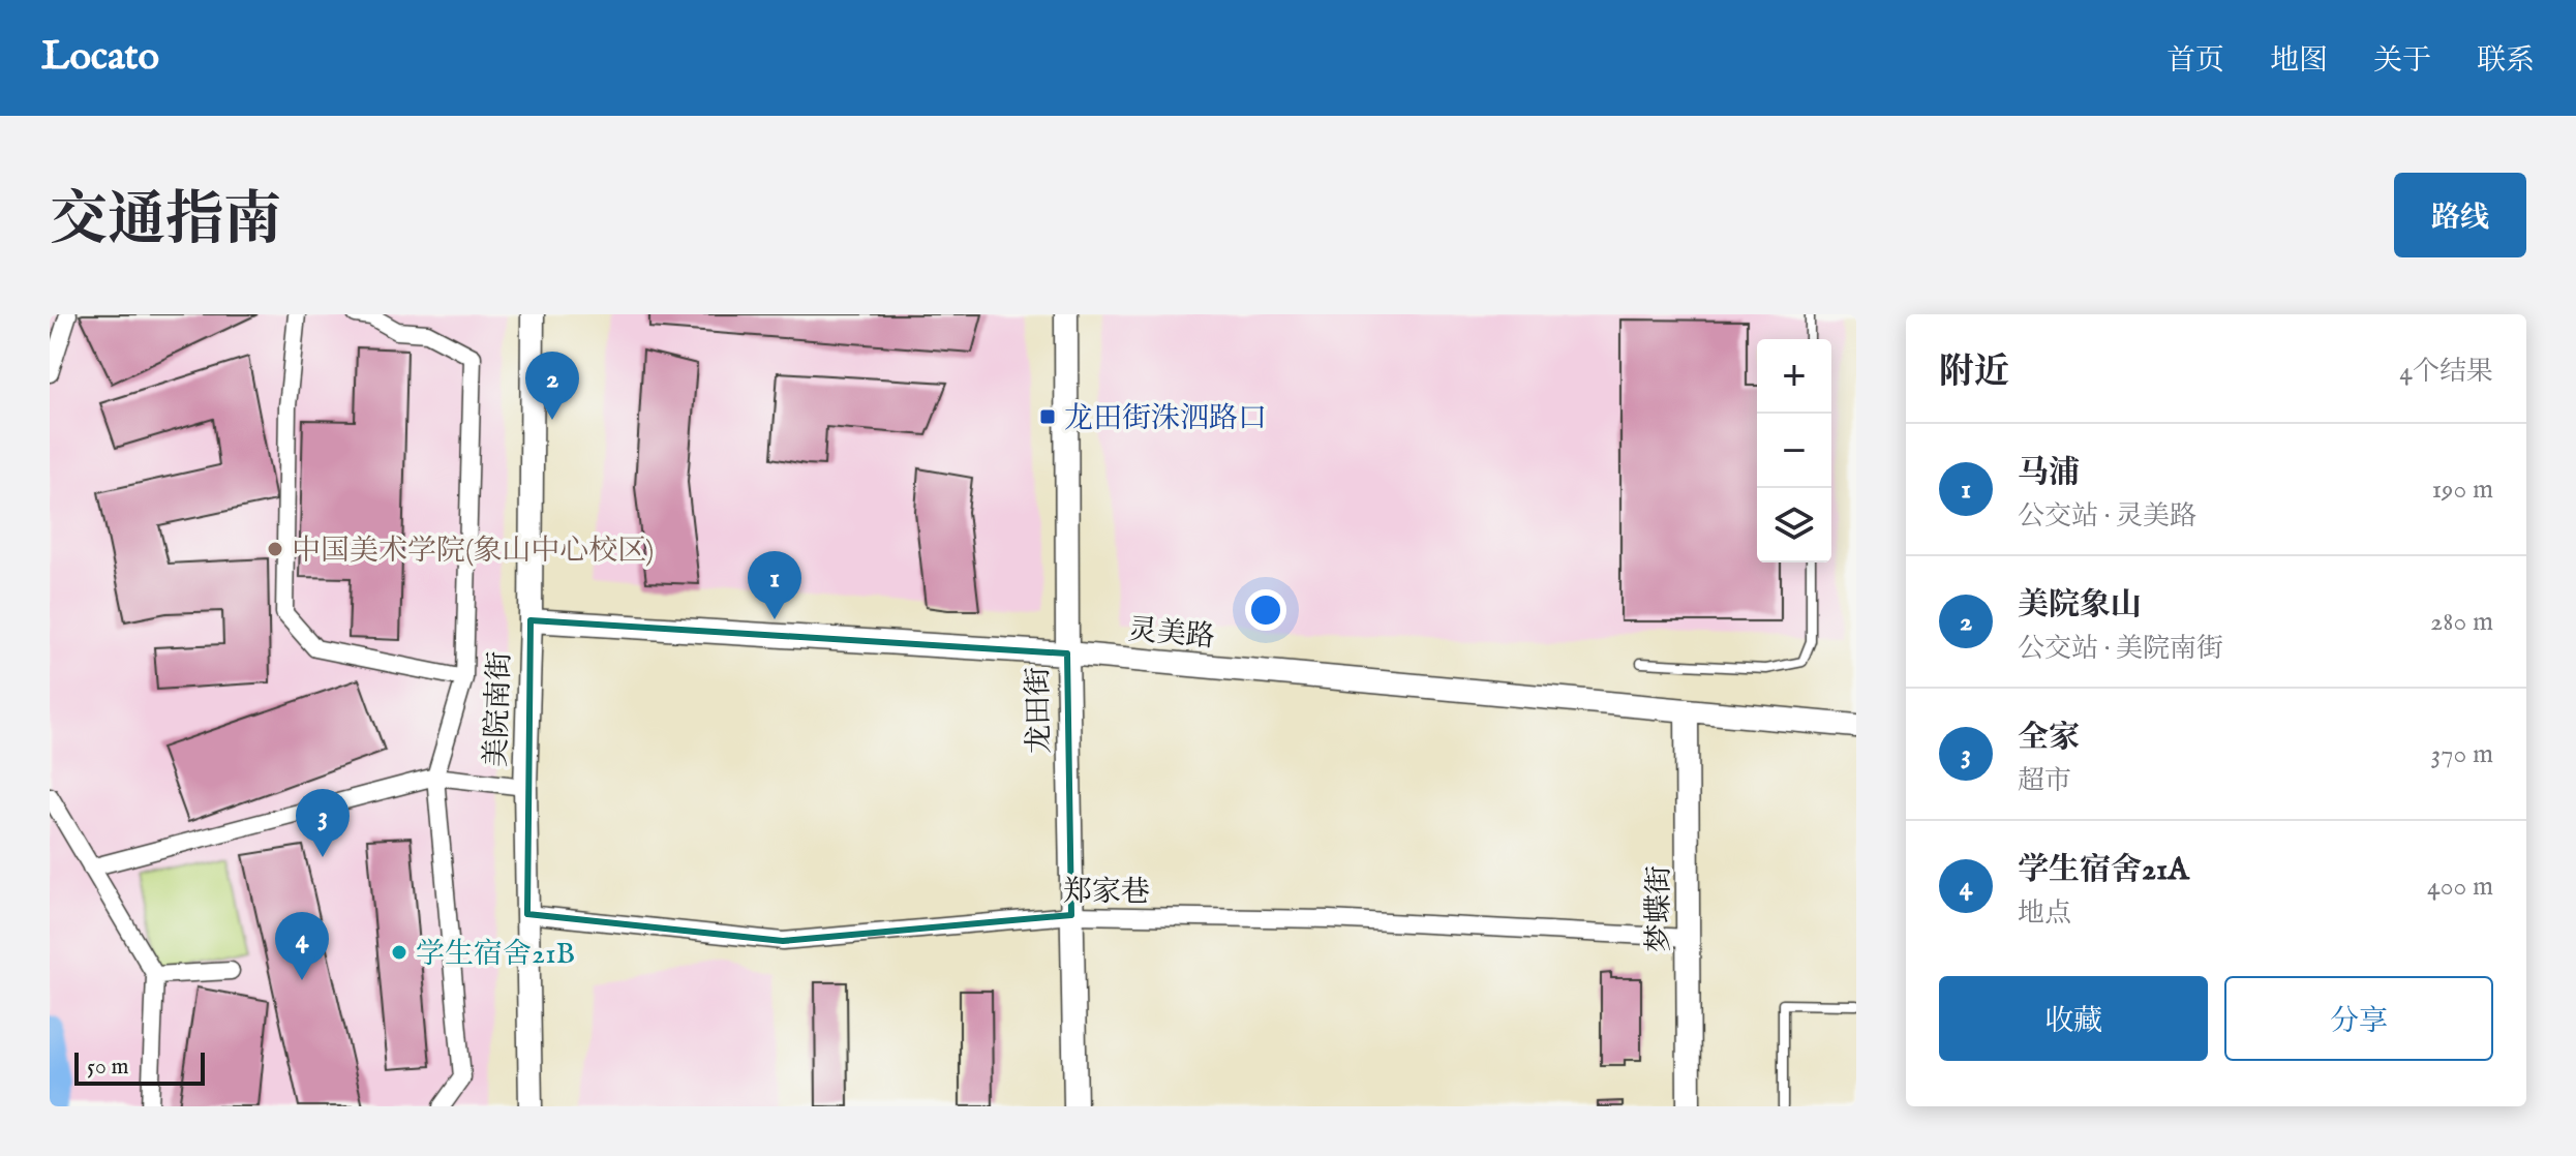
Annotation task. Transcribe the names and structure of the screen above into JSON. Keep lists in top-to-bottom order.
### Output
{
  "streets": {
    "street": [
      "灵美路",
      "美院南街",
      "龙田街",
      "郑家巷",
      "梦蝶街"
    ]
  },
  "crossings": [
    ["灵美路", "美院南街"],
    ["灵美路", "龙田街"],
    ["灵美路", "梦蝶街"],
    ["美院南街", "郑家巷"],
    ["龙田街", "郑家巷"],
    ["郑家巷", "梦蝶街"]
  ],
  "places": {
    "transit": ["龙田街洙泗路口"],
    "other": ["中国美术学院(象山中心校区)", "学生宿舍21B"]
  },
  "scale_bar": "50 m",
  "page": {
    "header": "Locato",
    "nav": [
      "首页",
      "地图",
      "关于",
      "联系"
    ],
    "title": "交通指南",
    "buttons": [
      "路线",
      ["收藏", "分享"]
    ],
    "heading": ["附近", "4个结果"],
    "map_buttons": ["+", "−"],
    "pins": [
      "2",
      "1",
      "3",
      "4"
    ],
    "list": [
      {
        "mark": "1",
        "name": "马浦",
        "note": "公交站 · 灵美路",
        "value": "190 m"
      },
      {
        "mark": "2",
        "name": "美院象山",
        "note": "公交站 · 美院南街",
        "value": "280 m"
      },
      {
        "mark": "3",
        "name": "全家",
        "note": "超市",
        "value": "370 m"
      },
      {
        "mark": "4",
        "name": "学生宿舍21A",
        "note": "地点",
        "value": "400 m"
      }
    ],
    "scale": "50 m"
  }
}
